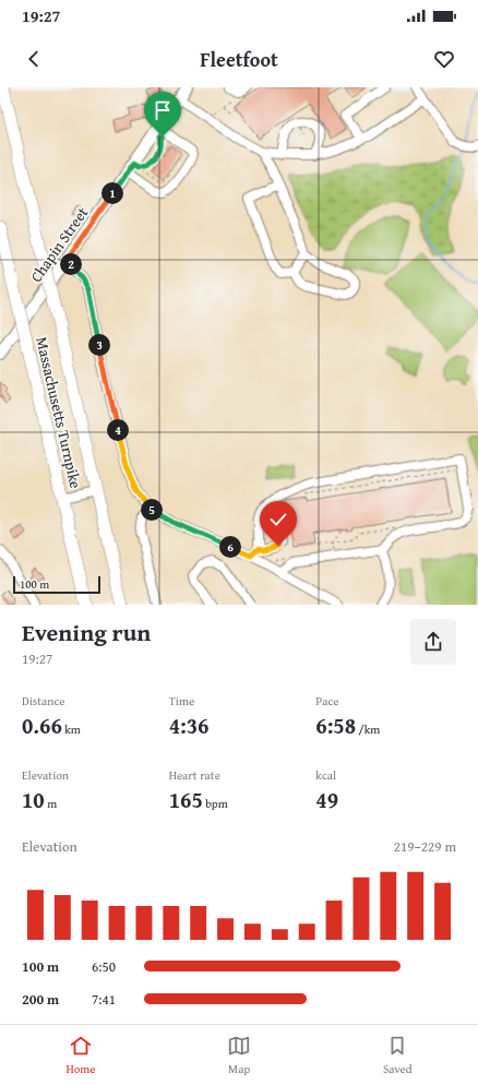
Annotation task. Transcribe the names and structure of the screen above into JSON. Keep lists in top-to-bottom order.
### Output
{
  "streets": {
    "highway": ["Massachusetts Turnpike"],
    "main road": ["Chapin Street"]
  },
  "scale_bar": "100 m",
  "page": {
    "status": "19:27",
    "header": "Fleetfoot",
    "pins": [
      "1",
      "2",
      "3",
      "4",
      "5",
      "6"
    ],
    "scale": "100 m",
    "heading": ["Evening run", "19:27"],
    "stats": [
      ["Distance", "0.66 km"],
      ["Time", "4:36"],
      ["Pace", "6:58 /km"],
      ["Elevation", "10 m"],
      ["Heart rate", "165 bpm"],
      ["kcal", "49"]
    ],
    "chart": ["Elevation", "219–229 m"],
    "list": [
      {
        "name": "100 m",
        "note": "6:50"
      },
      {
        "name": "200 m",
        "note": "7:41"
      }
    ],
    "tabs": ["Home", "Map", "Saved"]
  }
}
